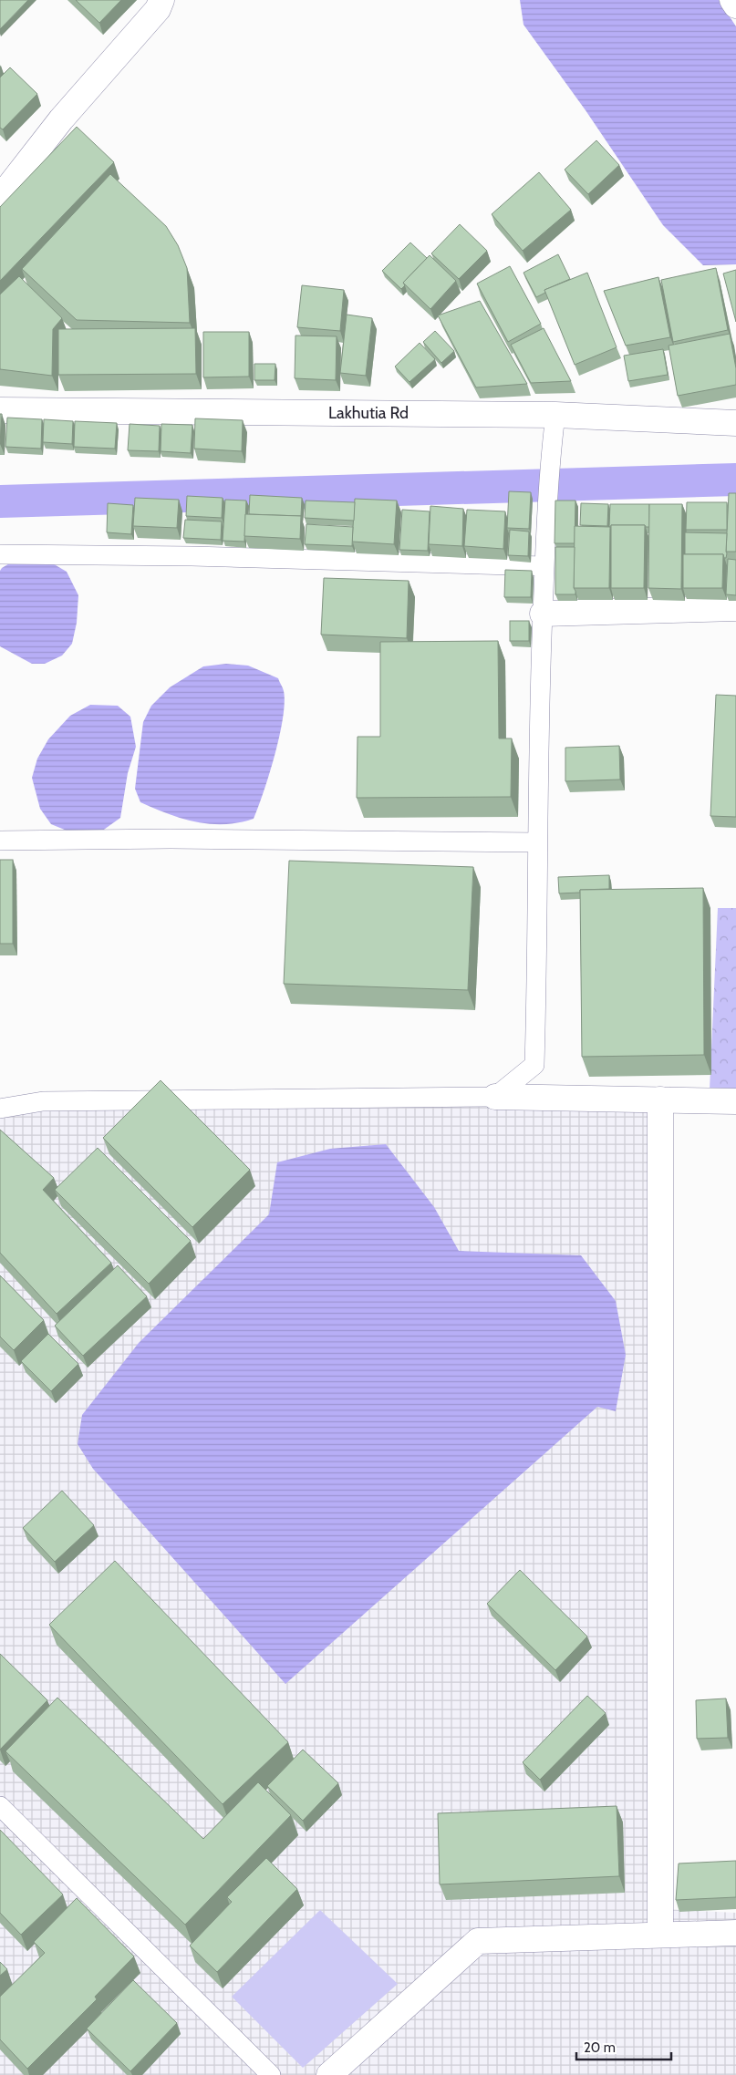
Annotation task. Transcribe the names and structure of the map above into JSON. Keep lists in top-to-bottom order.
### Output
{
  "streets": {
    "street": ["Lakhutia Rd"]
  },
  "scale_bar": "20 m"
}
